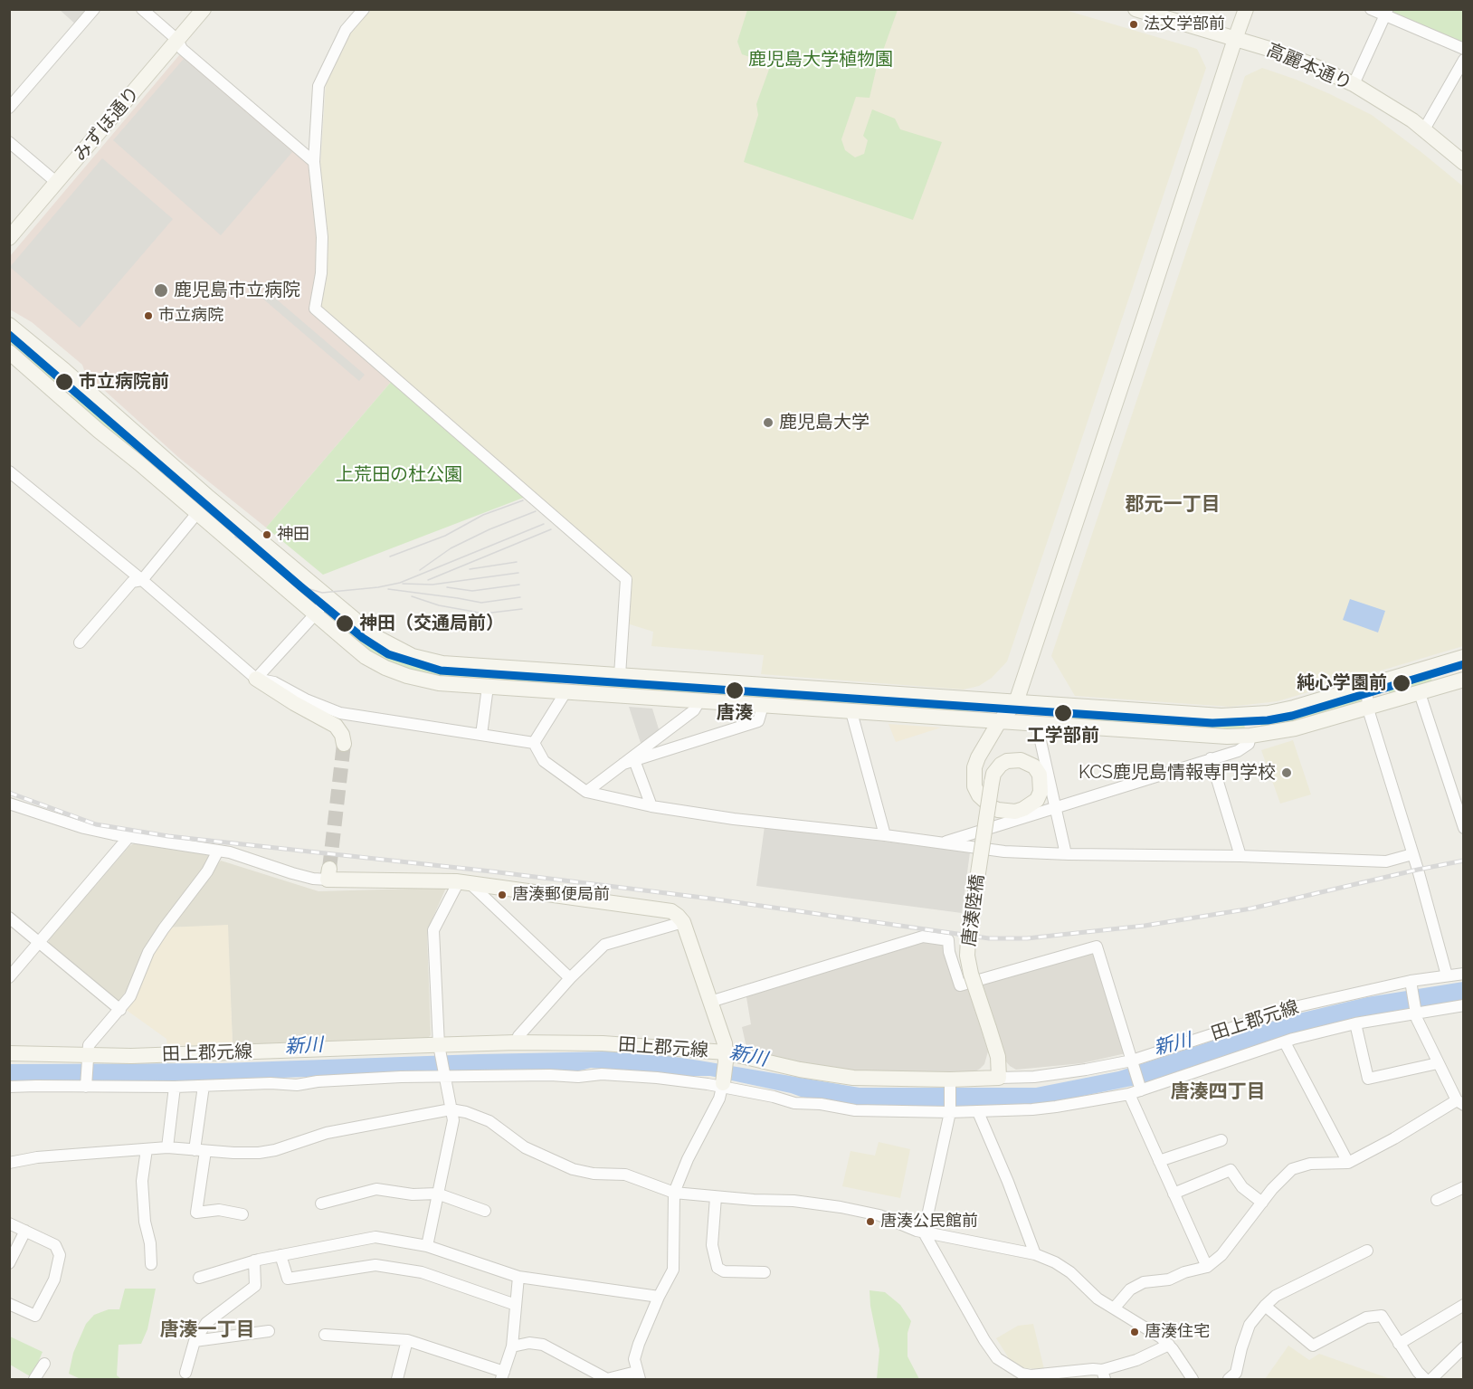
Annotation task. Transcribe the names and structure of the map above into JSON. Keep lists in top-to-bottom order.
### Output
{
  "streets": {
    "street": [
      "高麗本通り",
      "みずほ通り",
      "唐湊陸橋",
      "田上郡元線"
    ]
  },
  "crossings": [
    ["唐湊陸橋", "田上郡元線"]
  ],
  "districts": ["郡元一丁目", "唐湊四丁目", "唐湊一丁目"],
  "water": ["新川"],
  "parks": ["鹿児島大学植物園", "上荒田の杜公園"],
  "places": [
    "法文学部前",
    "鹿児島市立病院",
    "市立病院",
    "市立病院前",
    "鹿児島大学",
    "神田",
    "神田（交通局前）",
    "純心学園前",
    "唐湊",
    "工学部前",
    "KCS鹿児島情報専門学校",
    "唐湊郵便局前",
    "唐湊公民館前",
    "唐湊住宅"
  ]
}
